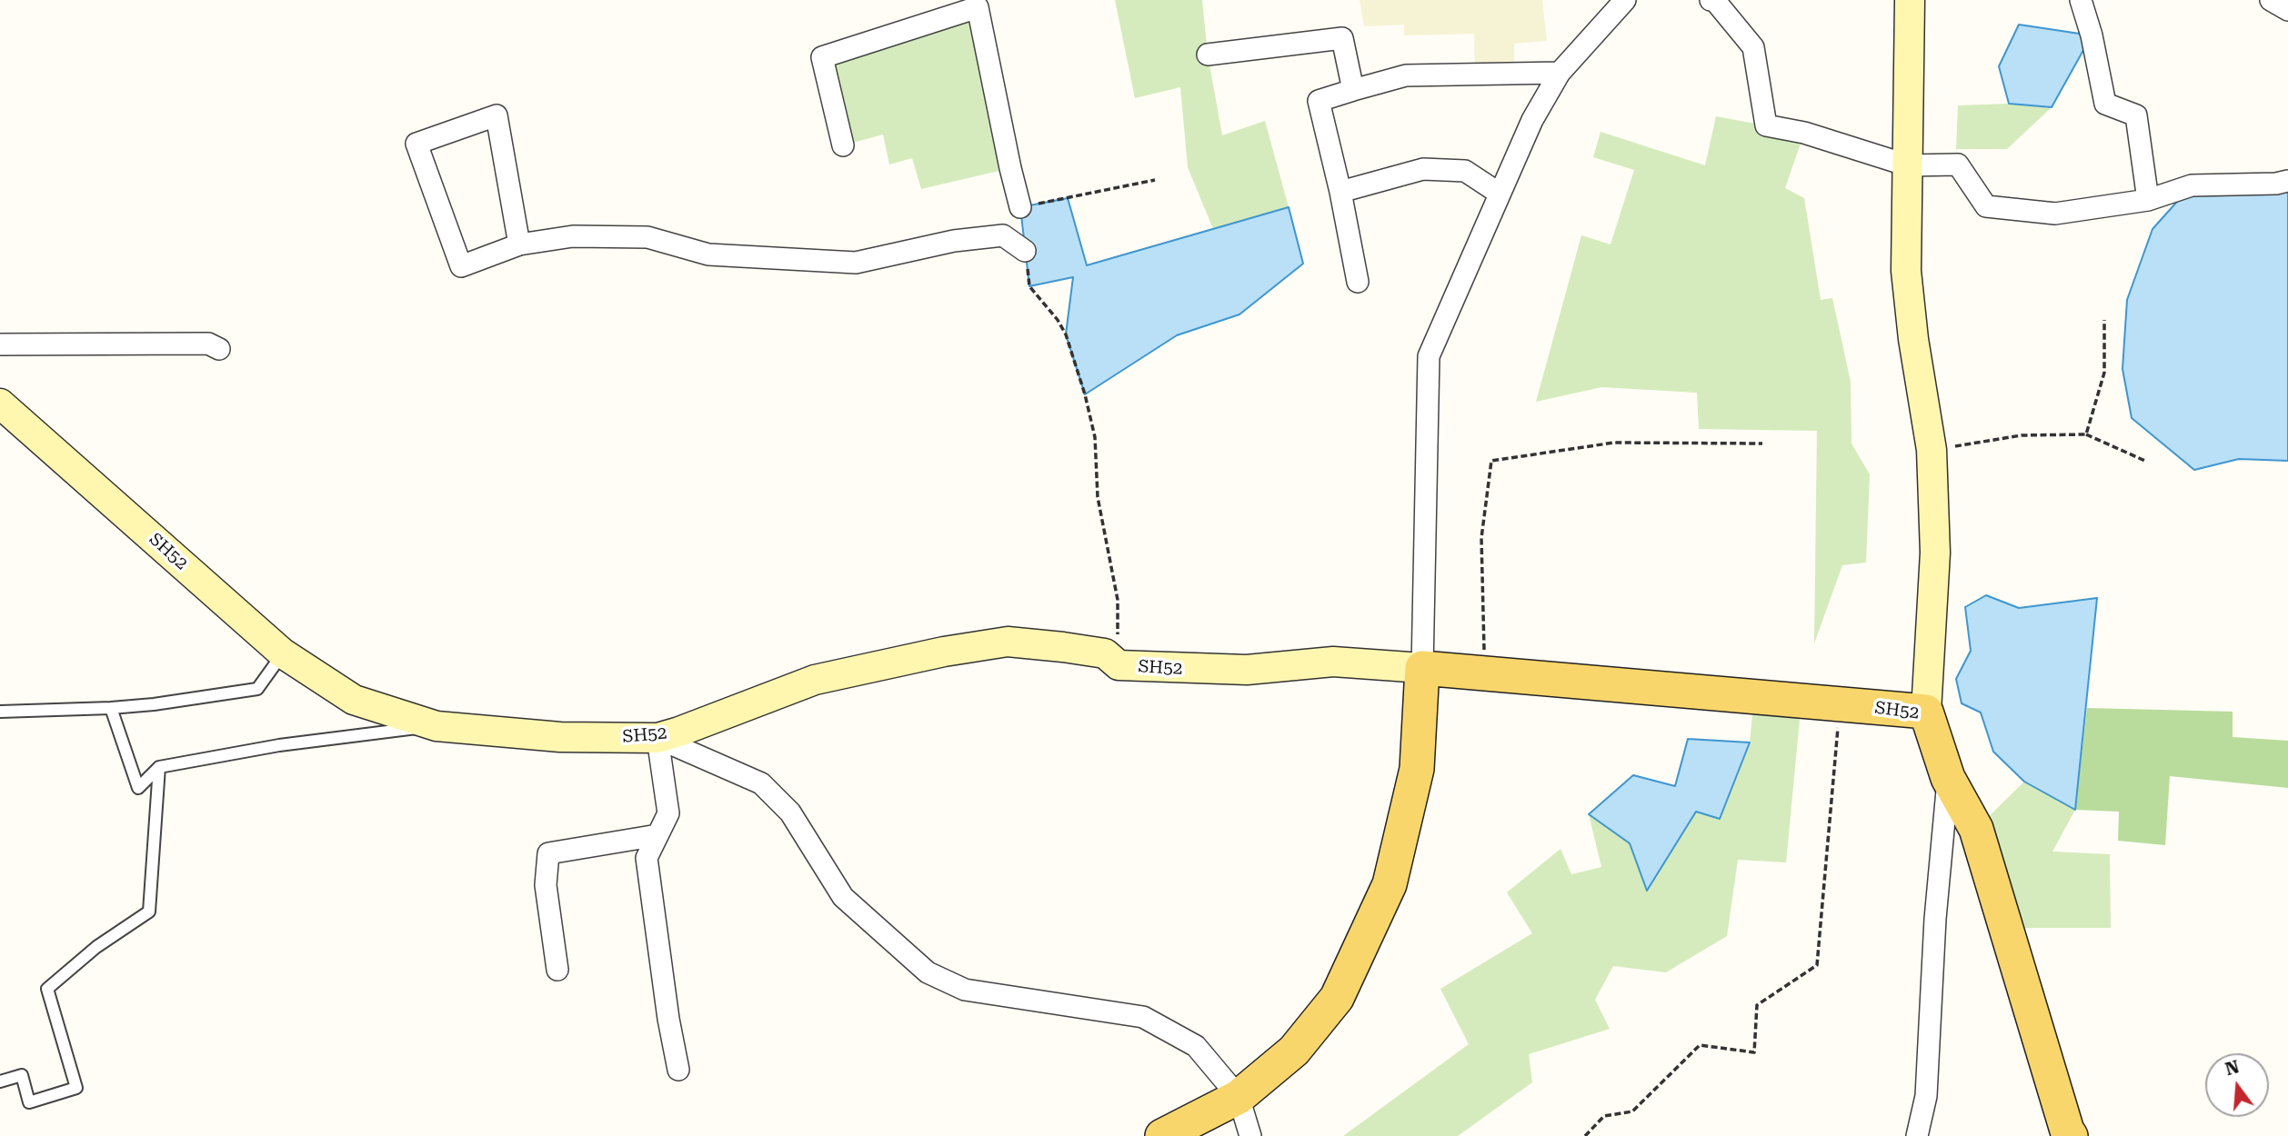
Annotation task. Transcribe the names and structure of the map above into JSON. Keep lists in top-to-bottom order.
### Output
{
  "streets": {
    "main road": ["SH52"]
  },
  "north": "top"
}
